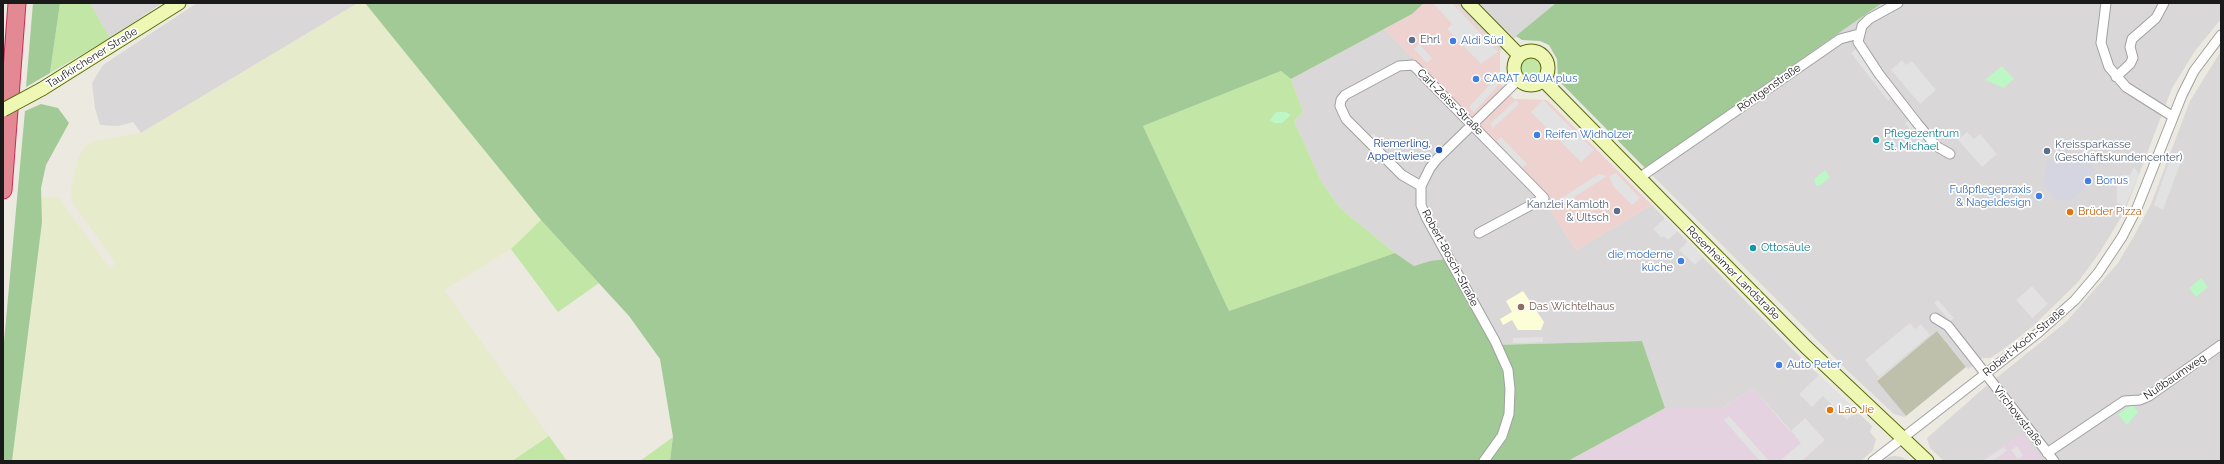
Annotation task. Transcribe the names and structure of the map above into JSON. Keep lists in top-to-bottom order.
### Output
{
  "streets": {
    "main road": ["Taufkirchener Straße", "Rosenheimer Landstraße"],
    "street": [
      "Röntgenstraße",
      "Carl-Zeiss-Straße",
      "Robert-Bosch-Straße",
      "Robert-Koch-Straße",
      "Nußbaumweg",
      "Virchowstraße"
    ]
  },
  "crossings": [
    ["Röntgenstraße", "Rosenheimer Landstraße"],
    ["Carl-Zeiss-Straße", "Robert-Bosch-Straße"],
    ["Rosenheimer Landstraße", "Robert-Koch-Straße"],
    ["Robert-Koch-Straße", "Virchowstraße"],
    ["Nußbaumweg", "Virchowstraße"]
  ],
  "places": [
    "Ehrl",
    "Aldi Süd",
    "CARAT AQUA plus",
    "Reifen Widholzer",
    "Pflegezentrum St. Michael",
    "Riemerling, Appeltwiese",
    "Kreissparkasse (Geschäftskundencenter)",
    "Bonus",
    "Fußpflegepraxis & Nageldesign",
    "Kanzlei Kamloth & Ultsch",
    "Brüder Pizza",
    "Ottosäule",
    "die moderne küche",
    "Das Wichtelhaus",
    "Auto Peter",
    "Lao Jie"
  ]
}
